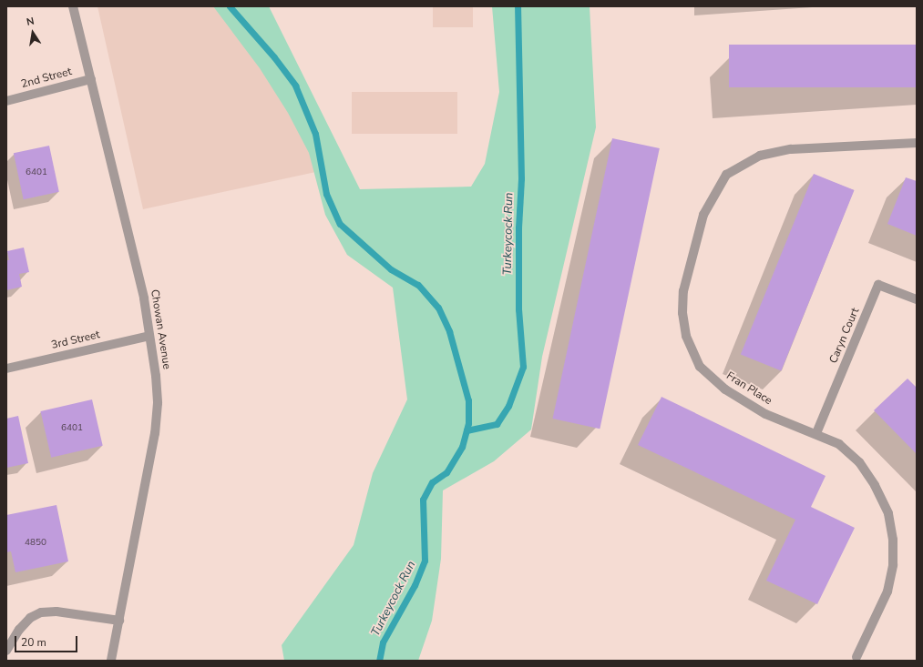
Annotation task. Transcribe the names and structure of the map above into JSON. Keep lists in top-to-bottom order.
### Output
{
  "streets": {
    "street": [
      "2nd Street",
      "Chowan Avenue",
      "Caryn Court",
      "3rd Street",
      "Fran Place"
    ]
  },
  "crossings": [
    ["2nd Street", "Chowan Avenue"],
    ["Chowan Avenue", "3rd Street"],
    ["Caryn Court", "Fran Place"]
  ],
  "water": ["Turkeycock Run"],
  "house_numbers": ["6401", "6401", "4850"],
  "scale_bar": "20 m",
  "north": "top"
}
